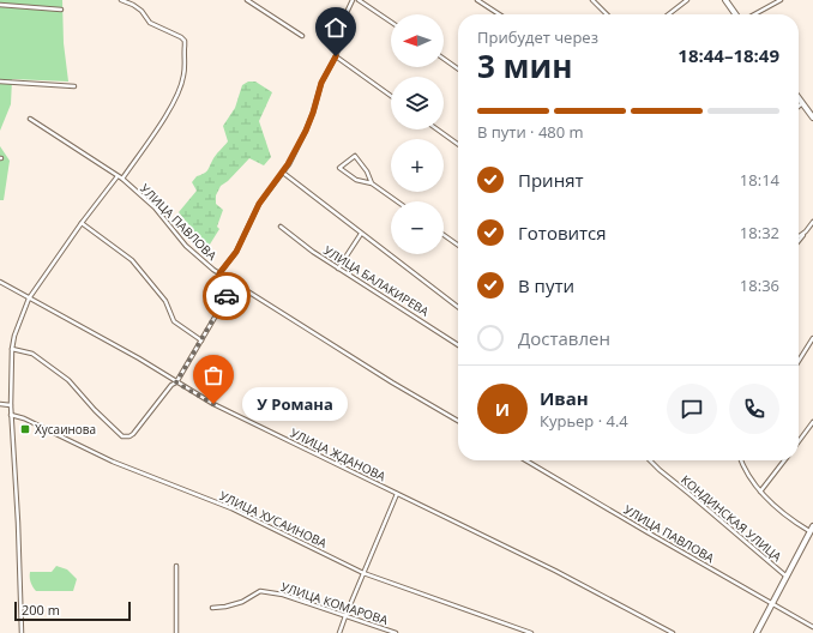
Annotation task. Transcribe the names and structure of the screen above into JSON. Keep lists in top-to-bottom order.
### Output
{
  "streets": {
    "street": [
      "УЛИЦА ПАВЛОВА",
      "УЛИЦА БАЛАКИРЕВА",
      "УЛИЦА ЖДАНОВА",
      "КОНДИНСКАЯ УЛИЦА",
      "УЛИЦА ХУСАИНОВА",
      "УЛИЦА КОМАРОВА"
    ]
  },
  "places": {
    "other": ["У Романа"],
    "transit": ["Хусаинова"]
  },
  "scale_bar": "200 m",
  "north": "left",
  "page": {
    "map_buttons": ["+", "−"],
    "heading": ["3 мин", "Прибудет через", "18:44–18:49"],
    "panel": ["Иван", "Курьер · 4.4"],
    "bar": "В пути · 480 m",
    "list": [
      ["Принят", "18:14"],
      ["Готовится", "18:32"],
      ["В пути", "18:36"],
      "Доставлен"
    ],
    "round": "И",
    "bubble": "У Романа",
    "scale": "200 m"
  }
}
